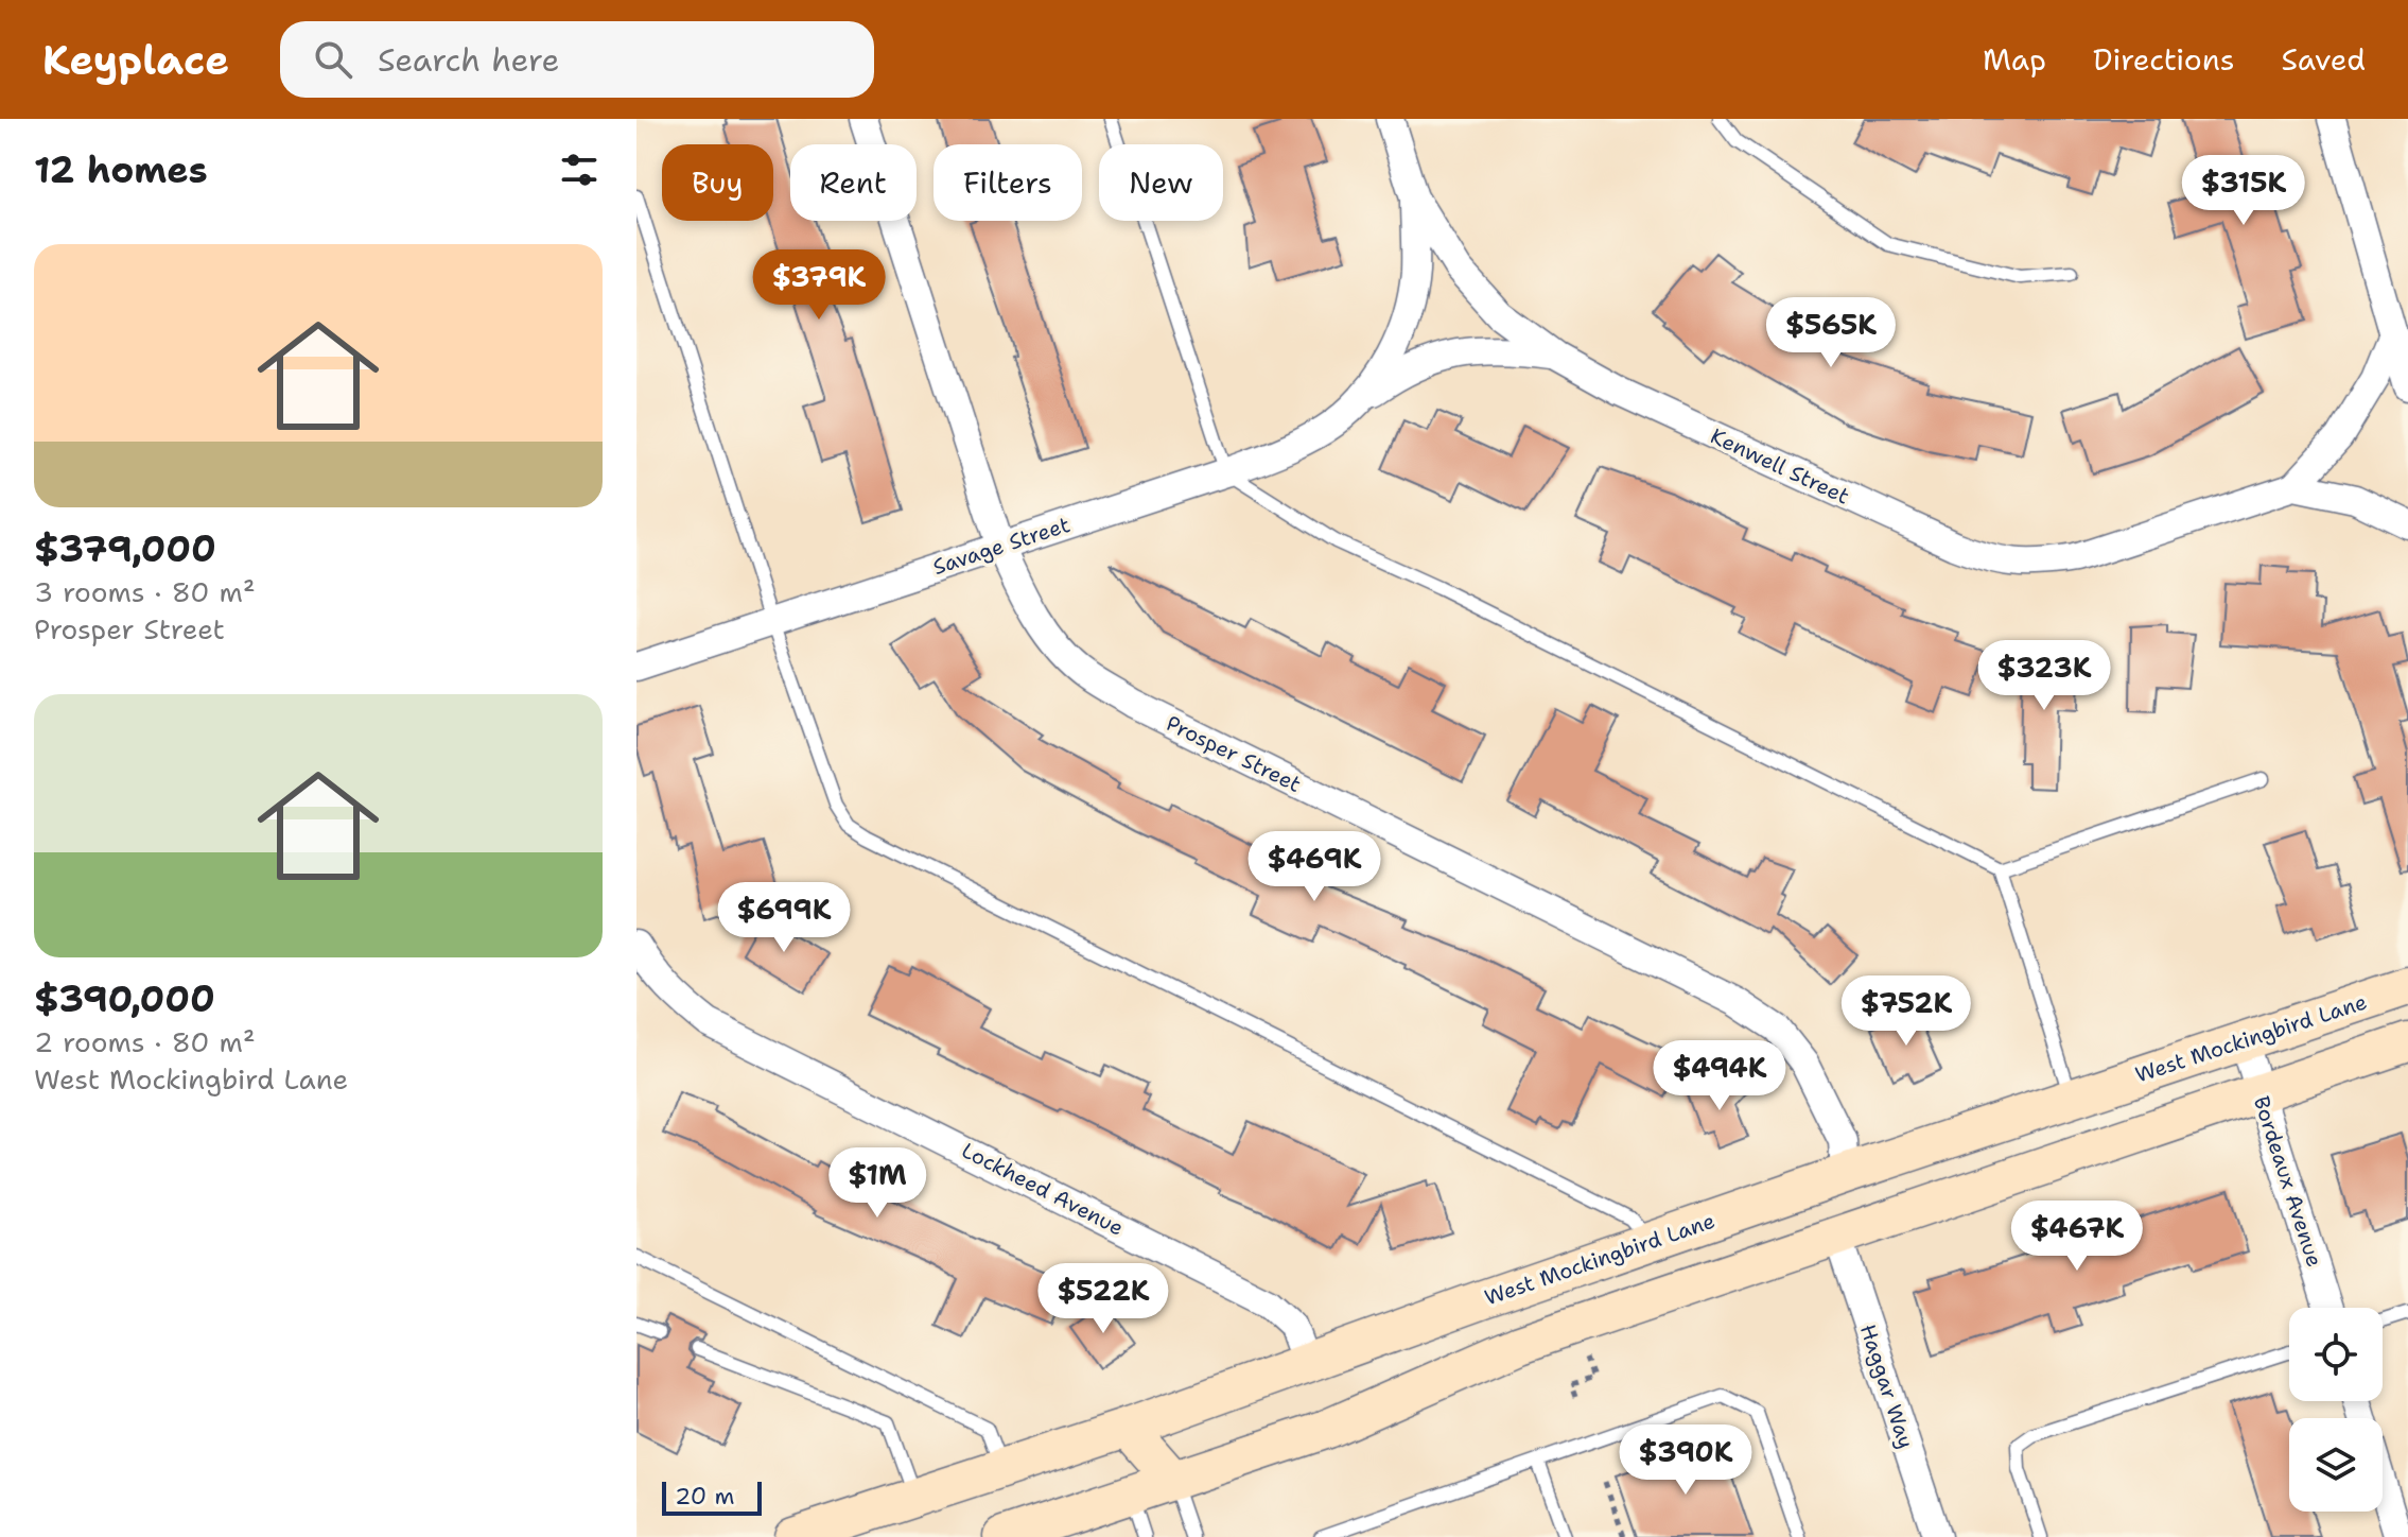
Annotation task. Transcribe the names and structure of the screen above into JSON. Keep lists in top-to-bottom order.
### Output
{
  "streets": {
    "main road": ["West Mockingbird Lane"],
    "street": [
      "Kenwell Street",
      "Savage Street",
      "Prosper Street",
      "Bordeaux Avenue",
      "Lockheed Avenue",
      "Haggar Way"
    ]
  },
  "crossings": [
    ["Kenwell Street", "Savage Street"],
    ["Savage Street", "Prosper Street"],
    ["Prosper Street", "West Mockingbird Lane"],
    ["West Mockingbird Lane", "Bordeaux Avenue"],
    ["West Mockingbird Lane", "Lockheed Avenue"]
  ],
  "scale_bar": "20 m",
  "page": {
    "header": "Keyplace",
    "search": "Search here",
    "nav": ["Map", "Directions", "Saved"],
    "heading": "12 homes",
    "chip": [
      "Buy",
      "Rent",
      "Filters",
      "New"
    ],
    "price": [
      "$315K",
      "$379K",
      "$565K",
      "$323K",
      "$469K",
      "$699K",
      "$752K",
      "$494K",
      "$1M",
      "$467K",
      "$522K",
      "$390K"
    ],
    "list": [
      {
        "name": "$379,000",
        "note": "3 rooms · 80 m² · Prosper Street"
      },
      {
        "name": "$390,000",
        "note": "2 rooms · 80 m² · West Mockingbird Lane"
      }
    ],
    "scale": "20 m"
  }
}
